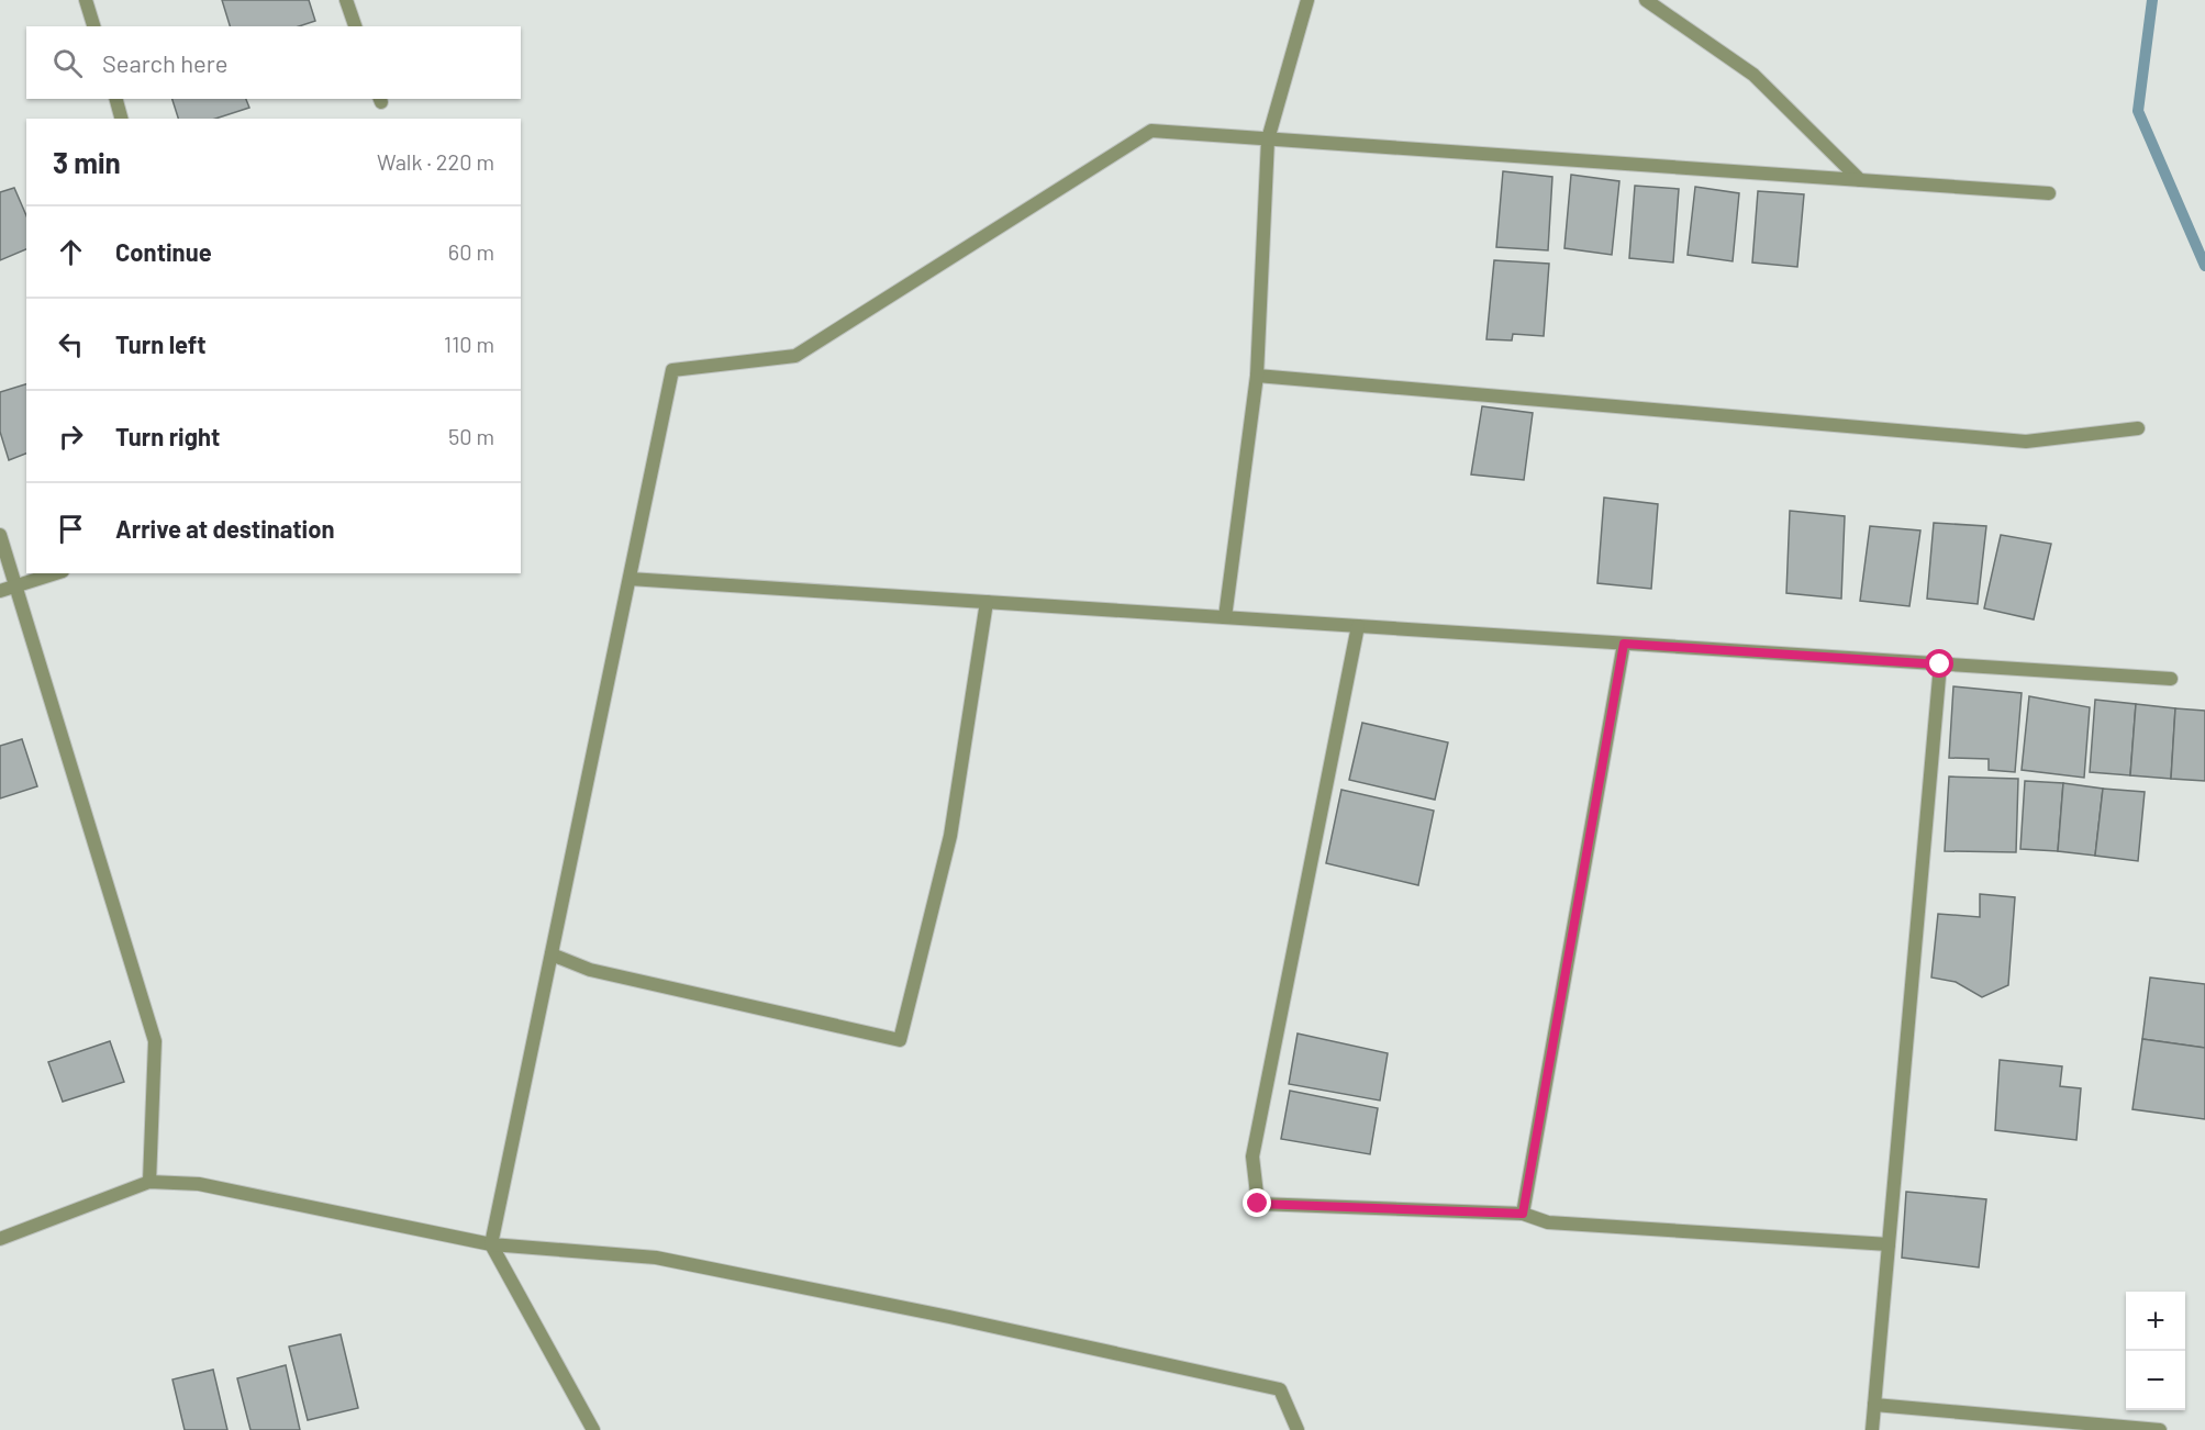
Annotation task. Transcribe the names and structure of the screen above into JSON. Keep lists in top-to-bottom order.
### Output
{
  "page": {
    "search": "Search here",
    "heading": ["3 min", "Walk · 220 m"],
    "list": [
      ["Continue", "60 m"],
      ["Turn left", "110 m"],
      ["Turn right", "50 m"],
      "Arrive at destination"
    ],
    "map_buttons": ["+", "−"]
  }
}
